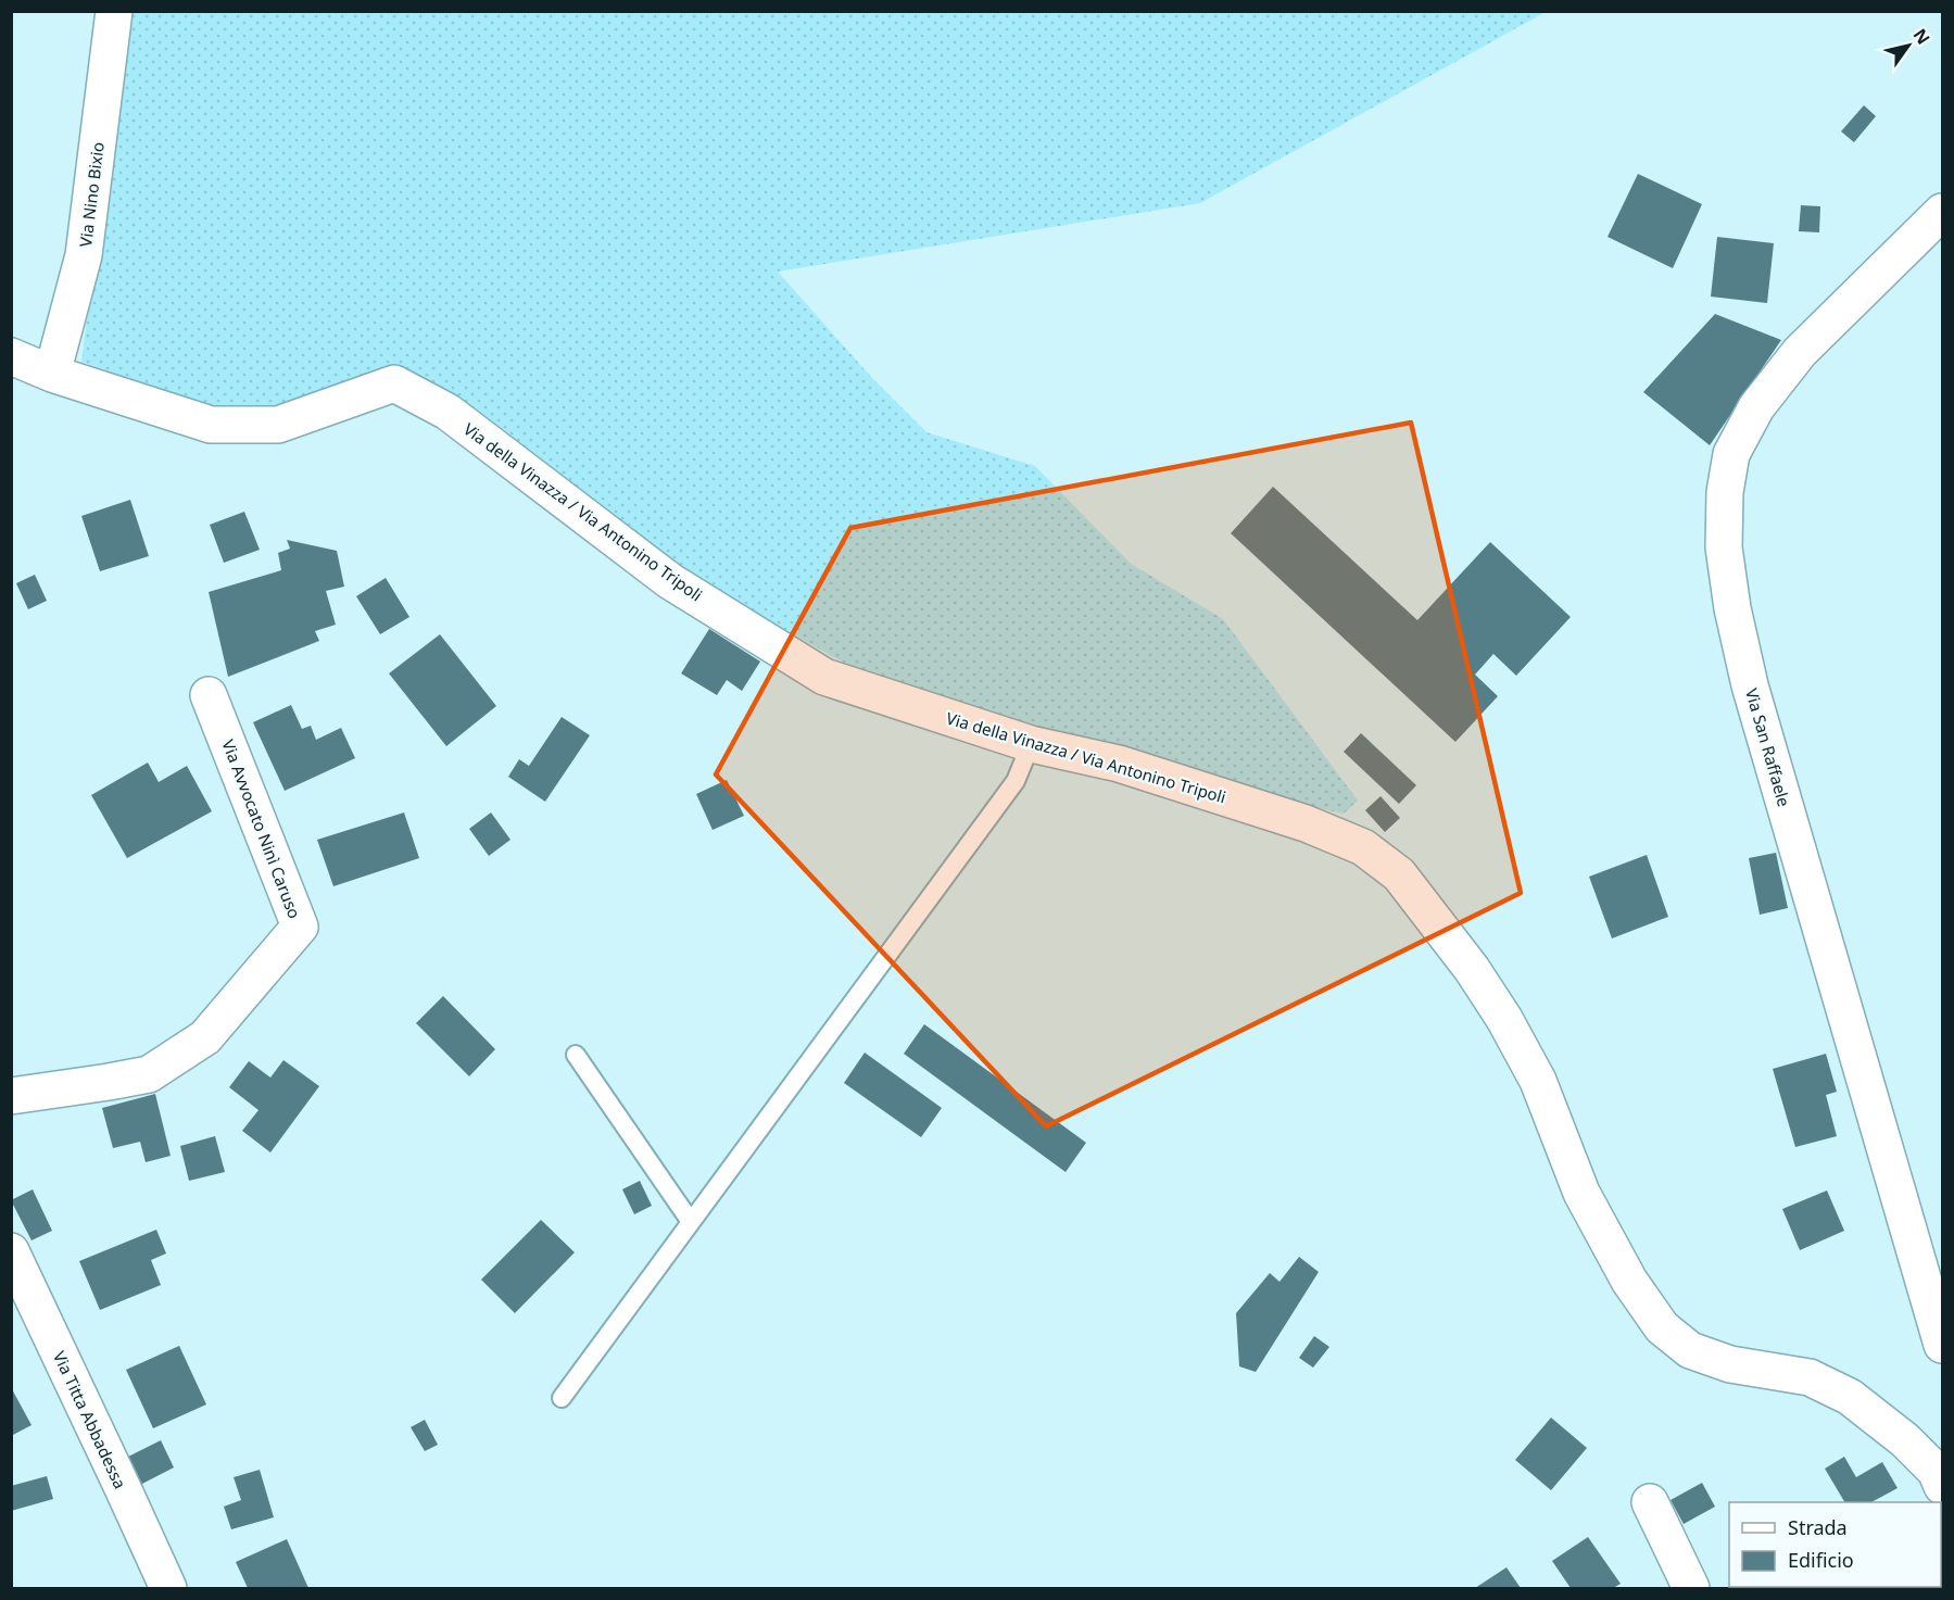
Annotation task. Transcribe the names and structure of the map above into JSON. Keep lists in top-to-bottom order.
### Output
{
  "streets": {
    "street": [
      "Via Nino Bixio",
      "Via della Vinazza / Via Antonino Tripoli",
      "Via San Raffaele",
      "Via Avvocato Ninì Caruso",
      "Via Titta Abbadessa"
    ]
  },
  "crossings": [
    ["Via Nino Bixio", "Via della Vinazza / Via Antonino Tripoli"]
  ],
  "legend": ["Strada", "Edificio"],
  "north": "top right"
}
